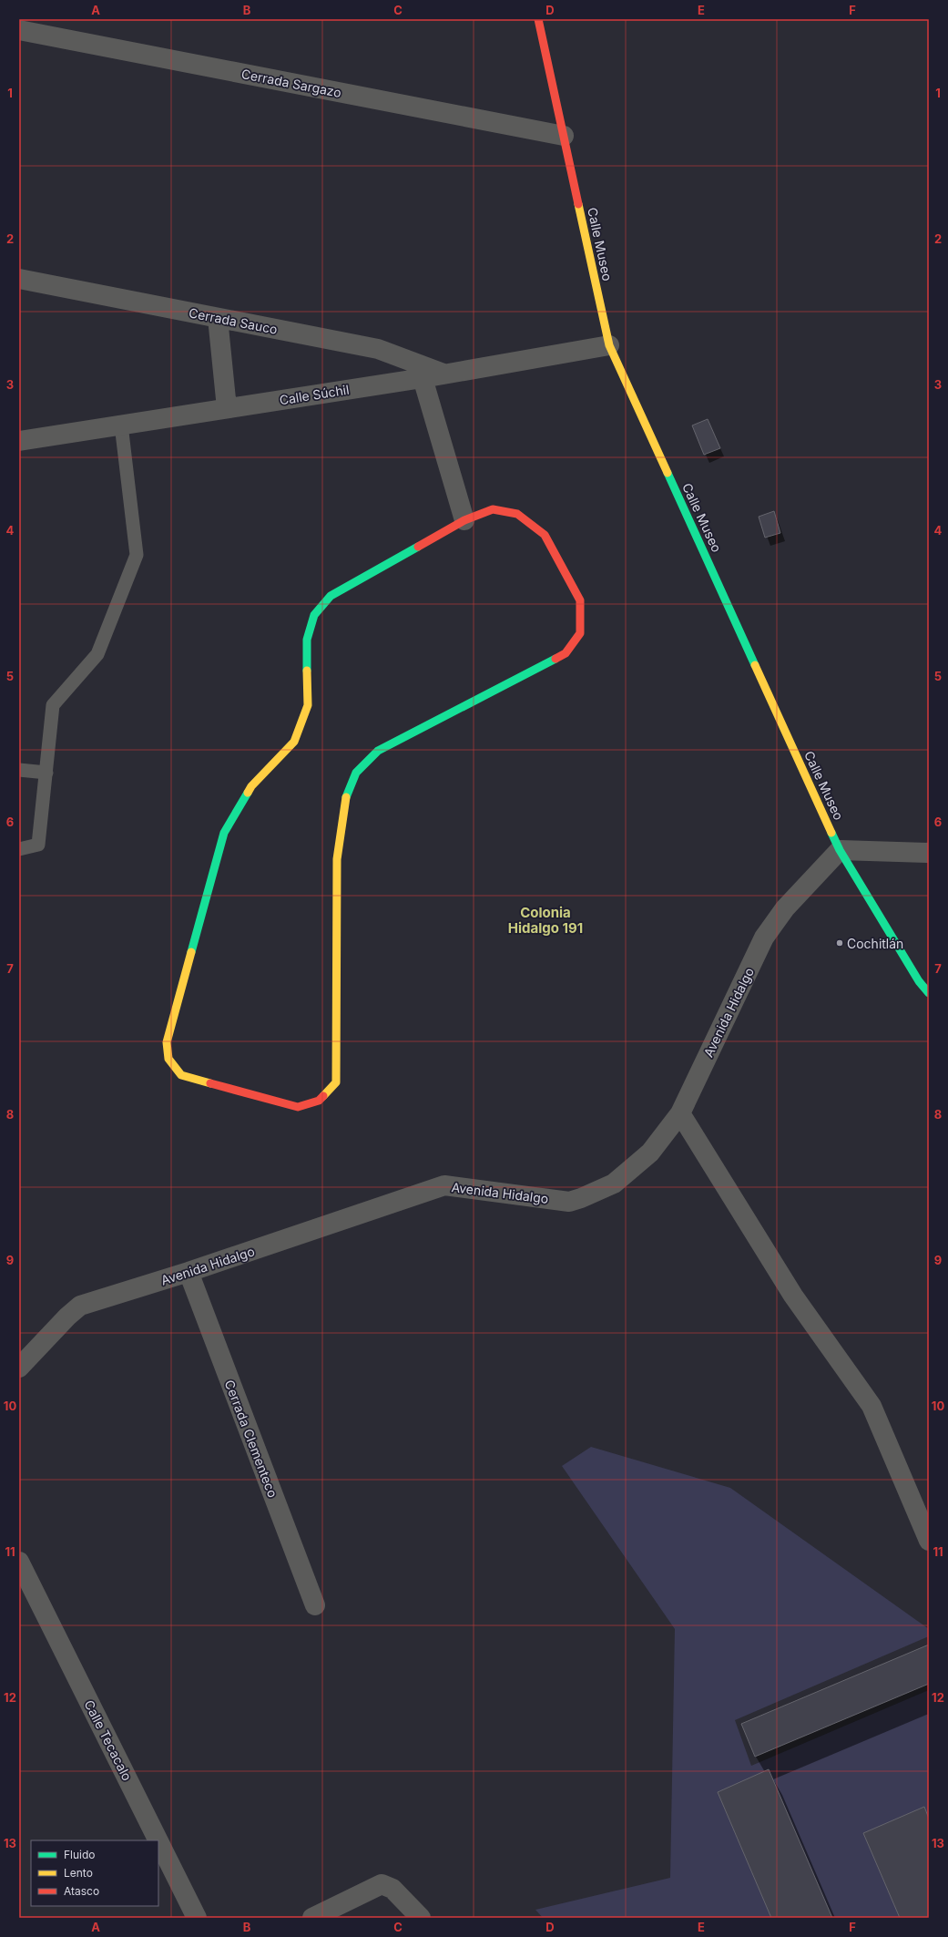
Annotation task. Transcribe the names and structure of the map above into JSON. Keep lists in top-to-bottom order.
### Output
{
  "streets": {
    "street": [
      "Cerrada Sargazo",
      "Calle Museo",
      "Cerrada Sauco",
      "Calle Súchil",
      "Avenida Hidalgo",
      "Cerrada Clementeco",
      "Calle Tecacalo"
    ]
  },
  "crossings": [
    ["Cerrada Sargazo", "Calle Museo"],
    ["Calle Museo", "Calle Súchil"],
    ["Calle Museo", "Avenida Hidalgo"],
    ["Cerrada Sauco", "Calle Súchil"],
    ["Avenida Hidalgo", "Cerrada Clementeco"]
  ],
  "districts": ["Colonia Hidalgo 191"],
  "places": ["Cochitlán"],
  "legend": ["Fluido", "Lento", "Atasco"],
  "grid": {
    "columns": [
      "A",
      "B",
      "C",
      "D",
      "E",
      "F"
    ],
    "rows": [
      "1",
      "2",
      "3",
      "4",
      "5",
      "6",
      "7",
      "8",
      "9",
      "10",
      "11",
      "12",
      "13"
    ]
  }
}
